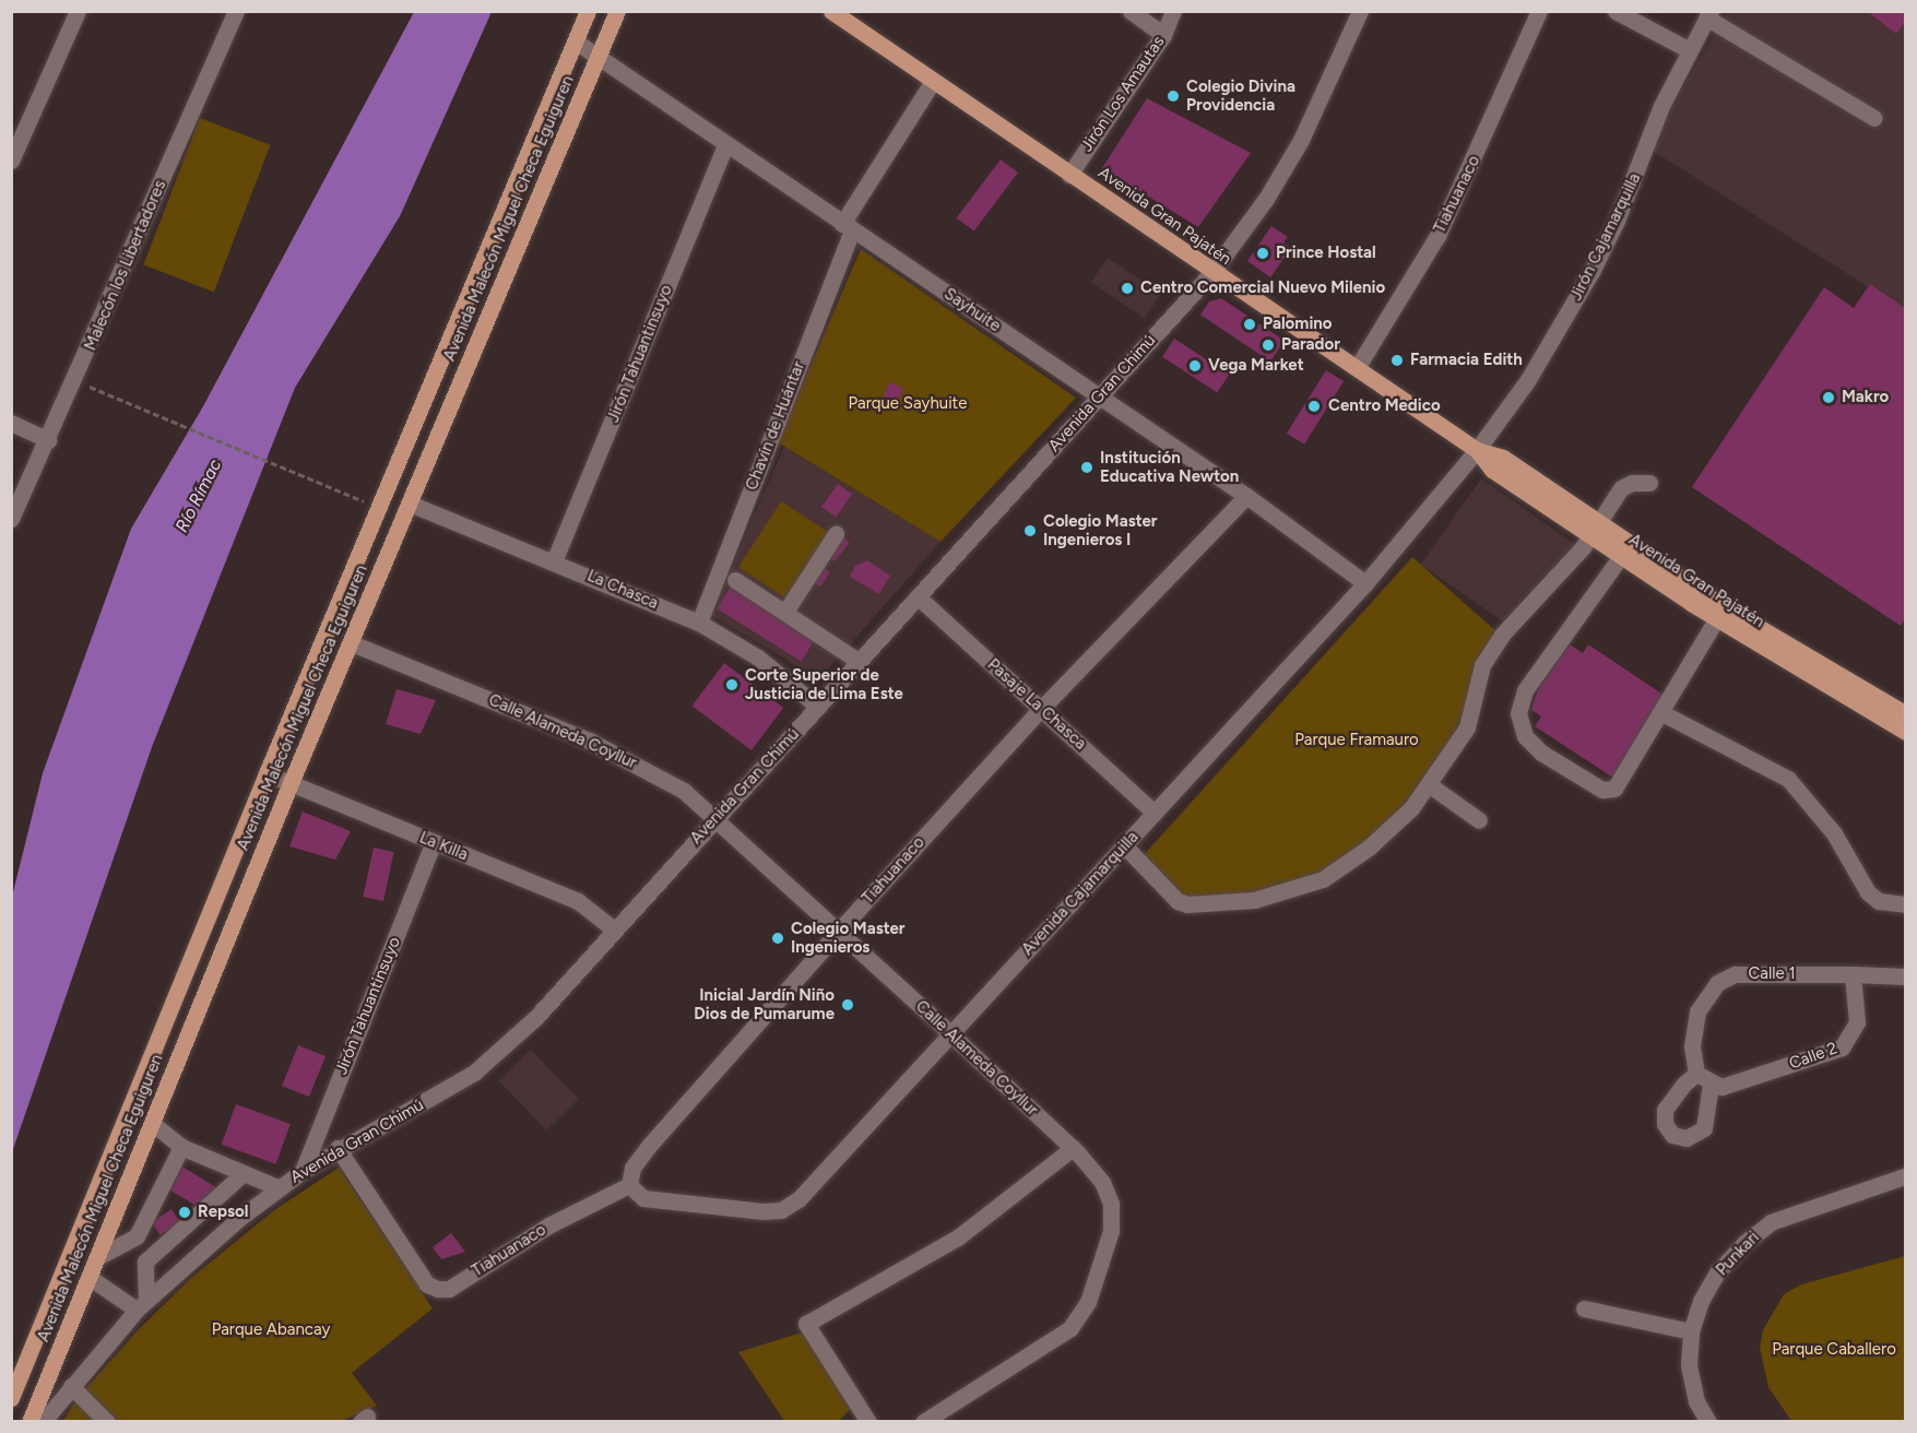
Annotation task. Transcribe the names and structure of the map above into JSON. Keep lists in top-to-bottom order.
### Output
{
  "streets": {
    "main road": ["Avenida Gran Pajatén", "Avenida Malecón Miguel Checa Eguiguren"],
    "street": [
      "Jirón Los Amautas",
      "Tiahuanaco",
      "Jirón Cajamarquilla",
      "Malecón los Libertadores",
      "Sayhuite",
      "Jirón Tahuantinsuyo",
      "Avenida Gran Chimú",
      "Chavín de Huántar",
      "La Chasca",
      "Pasaje La Chasca",
      "Calle Alameda Coyllur",
      "La Killa",
      "Avenida Cajamarquilla",
      "Calle 1",
      "Calle 2",
      "Punkari"
    ]
  },
  "crossings": [
    ["Jirón Los Amautas", "Avenida Gran Pajatén"],
    ["Tiahuanaco", "Avenida Gran Pajatén"],
    ["Tiahuanaco", "Sayhuite"],
    ["Tiahuanaco", "Avenida Gran Chimú"],
    ["Tiahuanaco", "Pasaje La Chasca"],
    ["Tiahuanaco", "Calle Alameda Coyllur"],
    ["Tiahuanaco", "Avenida Cajamarquilla"],
    ["Avenida Gran Pajatén", "Jirón Cajamarquilla"],
    ["Avenida Gran Pajatén", "Avenida Gran Chimú"],
    ["Avenida Gran Pajatén", "Chavín de Huántar"],
    ["Avenida Gran Pajatén", "Avenida Cajamarquilla"],
    ["Avenida Malecón Miguel Checa Eguiguren", "Sayhuite"],
    ["Avenida Malecón Miguel Checa Eguiguren", "La Chasca"],
    ["Avenida Malecón Miguel Checa Eguiguren", "Calle Alameda Coyllur"],
    ["Avenida Malecón Miguel Checa Eguiguren", "La Killa"],
    ["Jirón Cajamarquilla", "Avenida Cajamarquilla"],
    ["Sayhuite", "Jirón Tahuantinsuyo"],
    ["Sayhuite", "Avenida Gran Chimú"],
    ["Sayhuite", "Chavín de Huántar"],
    ["Sayhuite", "Avenida Cajamarquilla"],
    ["Jirón Tahuantinsuyo", "Avenida Gran Chimú"],
    ["Jirón Tahuantinsuyo", "La Chasca"],
    ["Jirón Tahuantinsuyo", "La Killa"],
    ["Avenida Gran Chimú", "La Chasca"],
    ["Avenida Gran Chimú", "Pasaje La Chasca"],
    ["Avenida Gran Chimú", "Calle Alameda Coyllur"],
    ["Avenida Gran Chimú", "La Killa"],
    ["Chavín de Huántar", "La Chasca"],
    ["Pasaje La Chasca", "Avenida Cajamarquilla"],
    ["Calle Alameda Coyllur", "Avenida Cajamarquilla"],
    ["Calle 1", "Calle 2"]
  ],
  "water": ["Río Rímac"],
  "parks": [
    "Parque Sayhuite",
    "Parque Framauro",
    "Parque Abancay",
    "Parque Caballero"
  ],
  "places": [
    "Colegio Divina Providencia",
    "Prince Hostal",
    "Centro Comercial Nuevo Milenio",
    "Palomino",
    "Parador",
    "Farmacia Edith",
    "Vega Market",
    "Makro",
    "Centro Medico",
    "Institución Educativa Newton",
    "Colegio Master Ingenieros I",
    "Corte Superior de Justicia de Lima Este",
    "Colegio Master Ingenieros",
    "Inicial Jardín Niño Dios de Pumarume",
    "Repsol"
  ]
}
